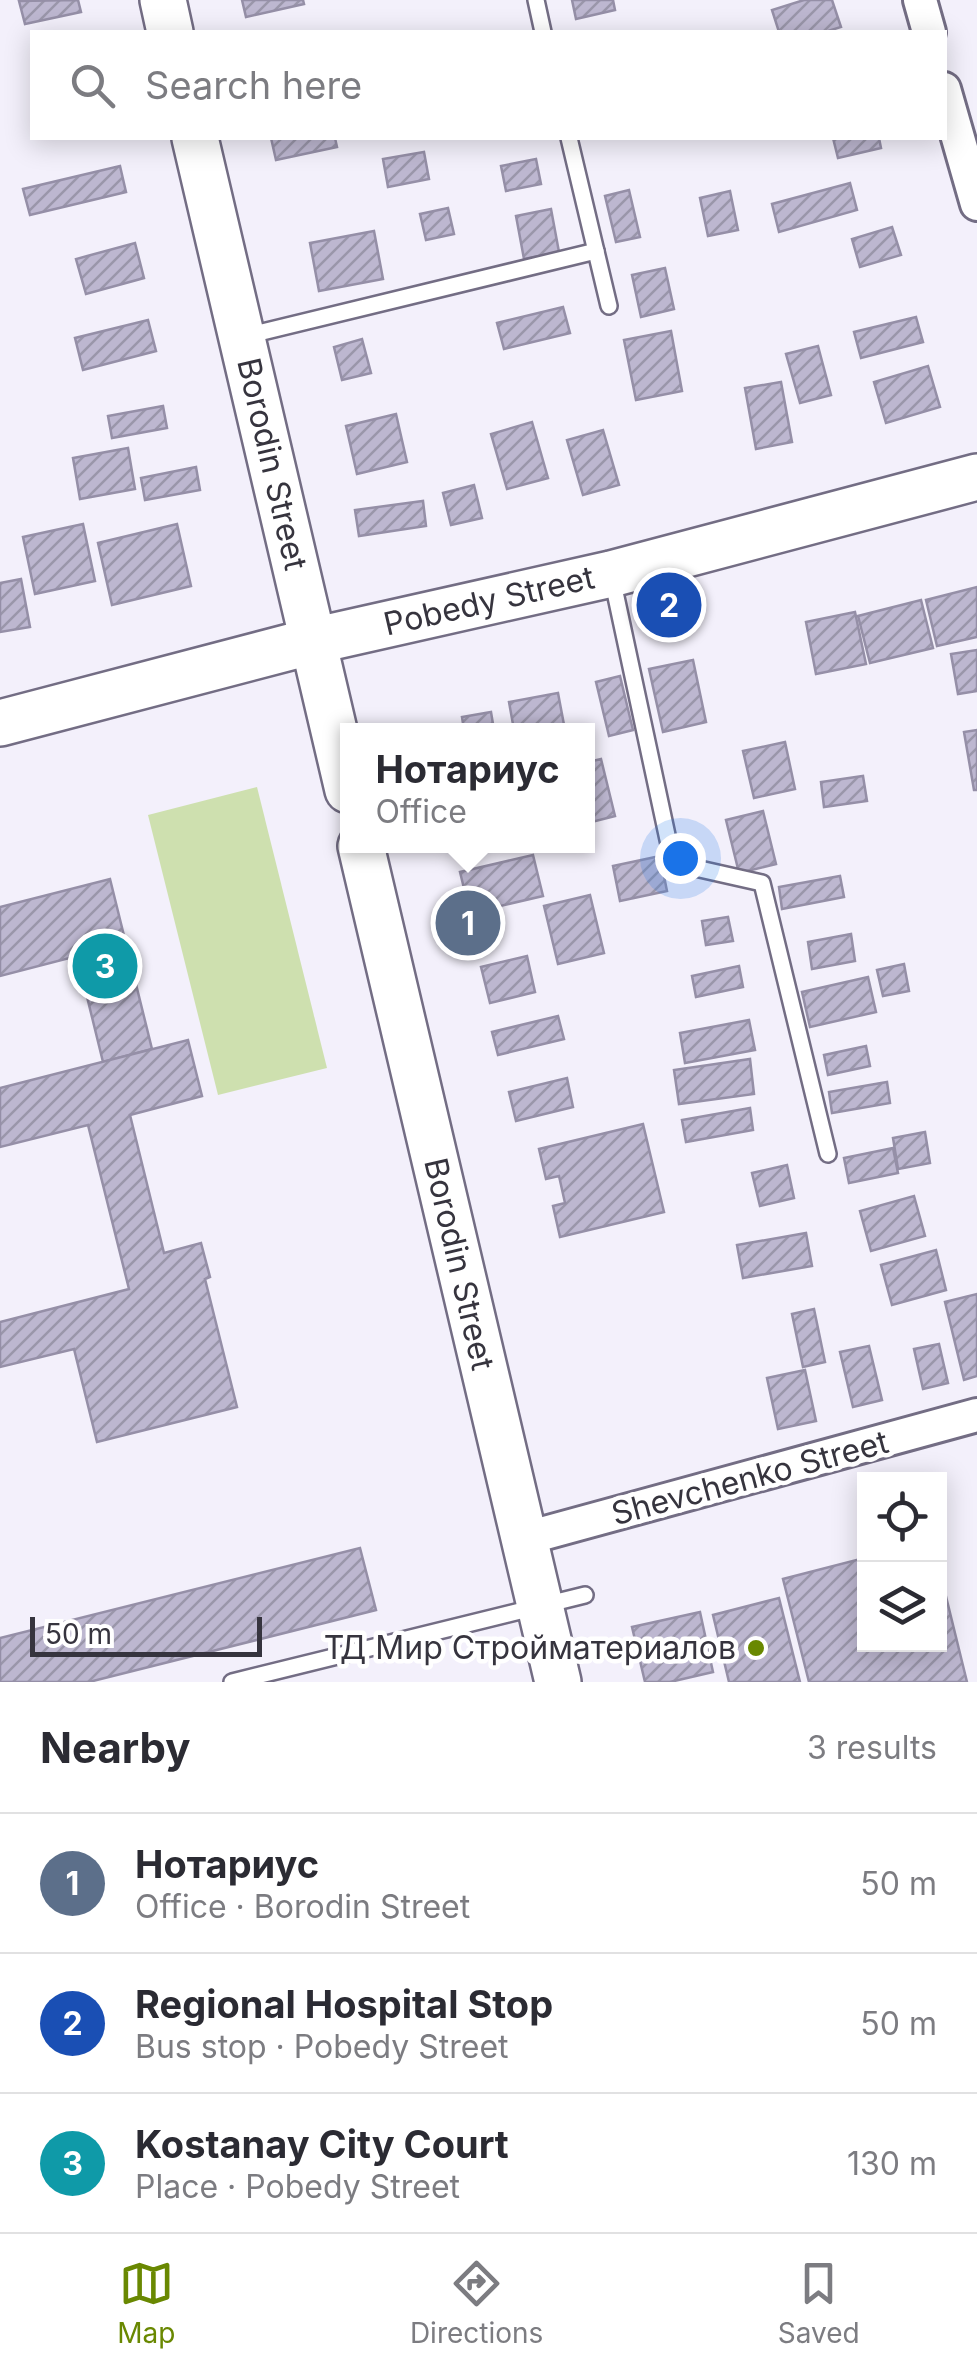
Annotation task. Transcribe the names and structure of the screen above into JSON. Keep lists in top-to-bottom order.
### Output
{
  "streets": {
    "street": ["Borodin Street", "Pobedy Street", "Shevchenko Street"]
  },
  "crossings": [
    ["Borodin Street", "Pobedy Street"],
    ["Borodin Street", "Shevchenko Street"]
  ],
  "places": ["ТД Мир Стройматериалов"],
  "scale_bar": "50 m",
  "page": {
    "search": "Search here",
    "pins": ["2", "1", "3"],
    "popup": ["Нотариус", "Office"],
    "scale": "50 m",
    "heading": ["Nearby", "3 results"],
    "list": [
      {
        "mark": "1",
        "name": "Нотариус",
        "note": "Office · Borodin Street",
        "value": "50 m"
      },
      {
        "mark": "2",
        "name": "Regional Hospital Stop",
        "note": "Bus stop · Pobedy Street",
        "value": "50 m"
      },
      {
        "mark": "3",
        "name": "Kostanay City Court",
        "note": "Place · Pobedy Street",
        "value": "130 m"
      }
    ],
    "nav": ["Map", "Directions", "Saved"]
  }
}
